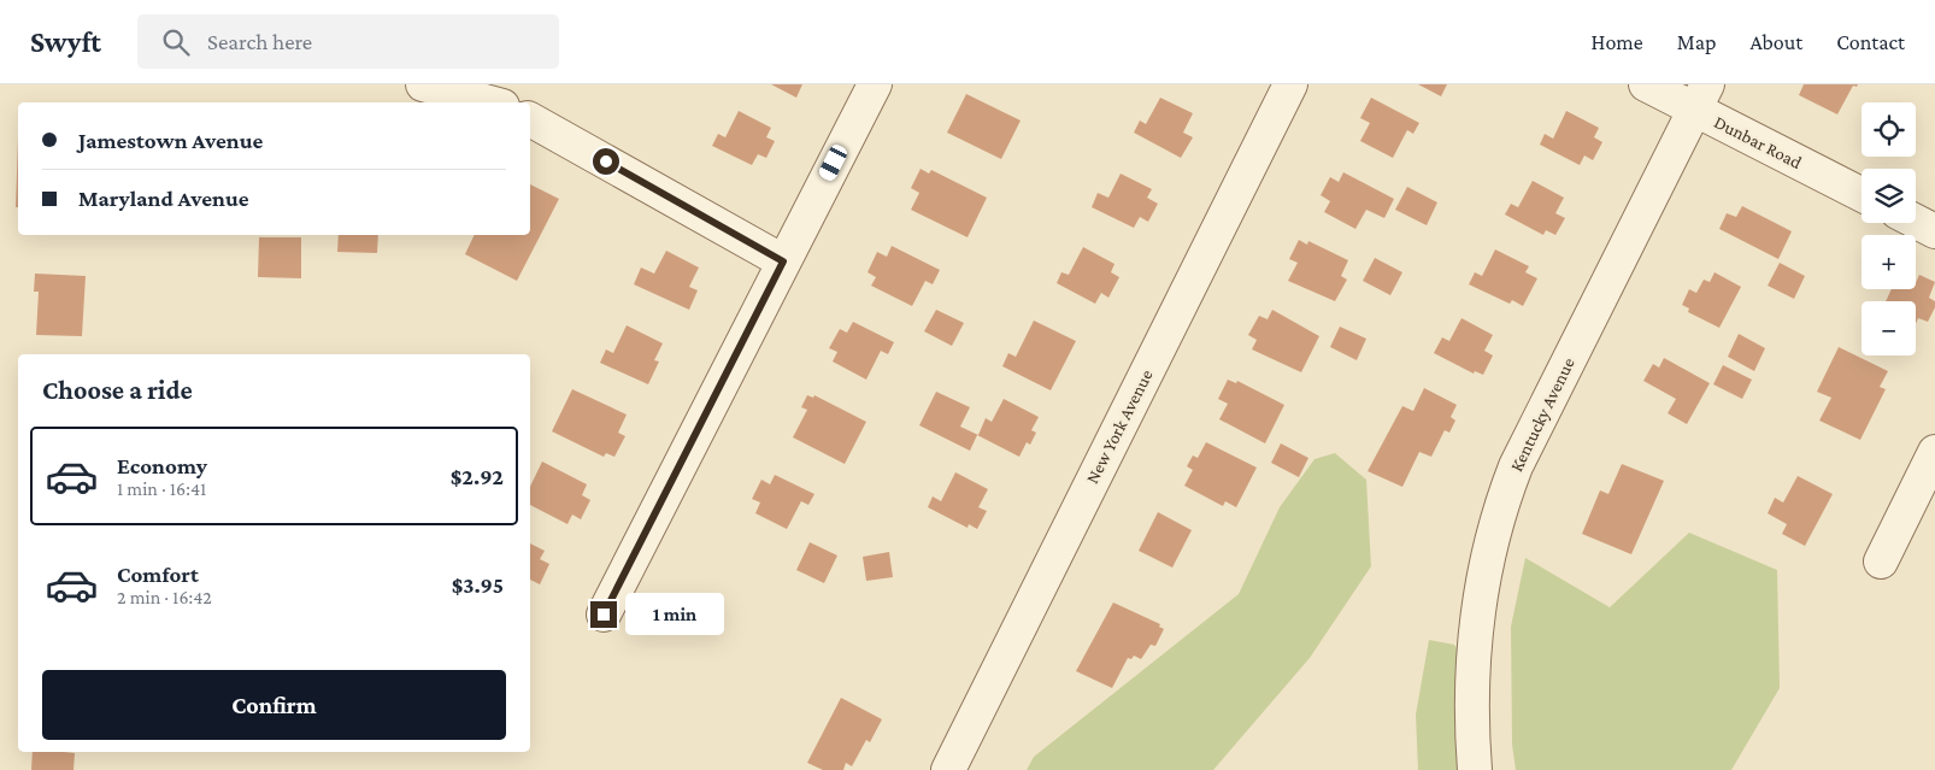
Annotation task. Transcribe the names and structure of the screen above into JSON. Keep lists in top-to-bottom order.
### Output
{
  "streets": {
    "street": ["Dunbar Road", "Kentucky Avenue", "New York Avenue"]
  },
  "crossings": [
    ["Dunbar Road", "Kentucky Avenue"]
  ],
  "page": {
    "header": "Swyft",
    "search": "Search here",
    "nav": [
      "Home",
      "Map",
      "About",
      "Contact"
    ],
    "map_buttons": ["+", "−"],
    "banner": ["Jamestown Avenue", "Maryland Avenue"],
    "heading": "Choose a ride",
    "list": [
      {
        "name": "Economy",
        "note": "1 min · 16:41",
        "value": "$2.92"
      },
      {
        "name": "Comfort",
        "note": "2 min · 16:42",
        "value": "$3.95"
      }
    ],
    "bubble": "1 min",
    "buttons": "Confirm"
  }
}
